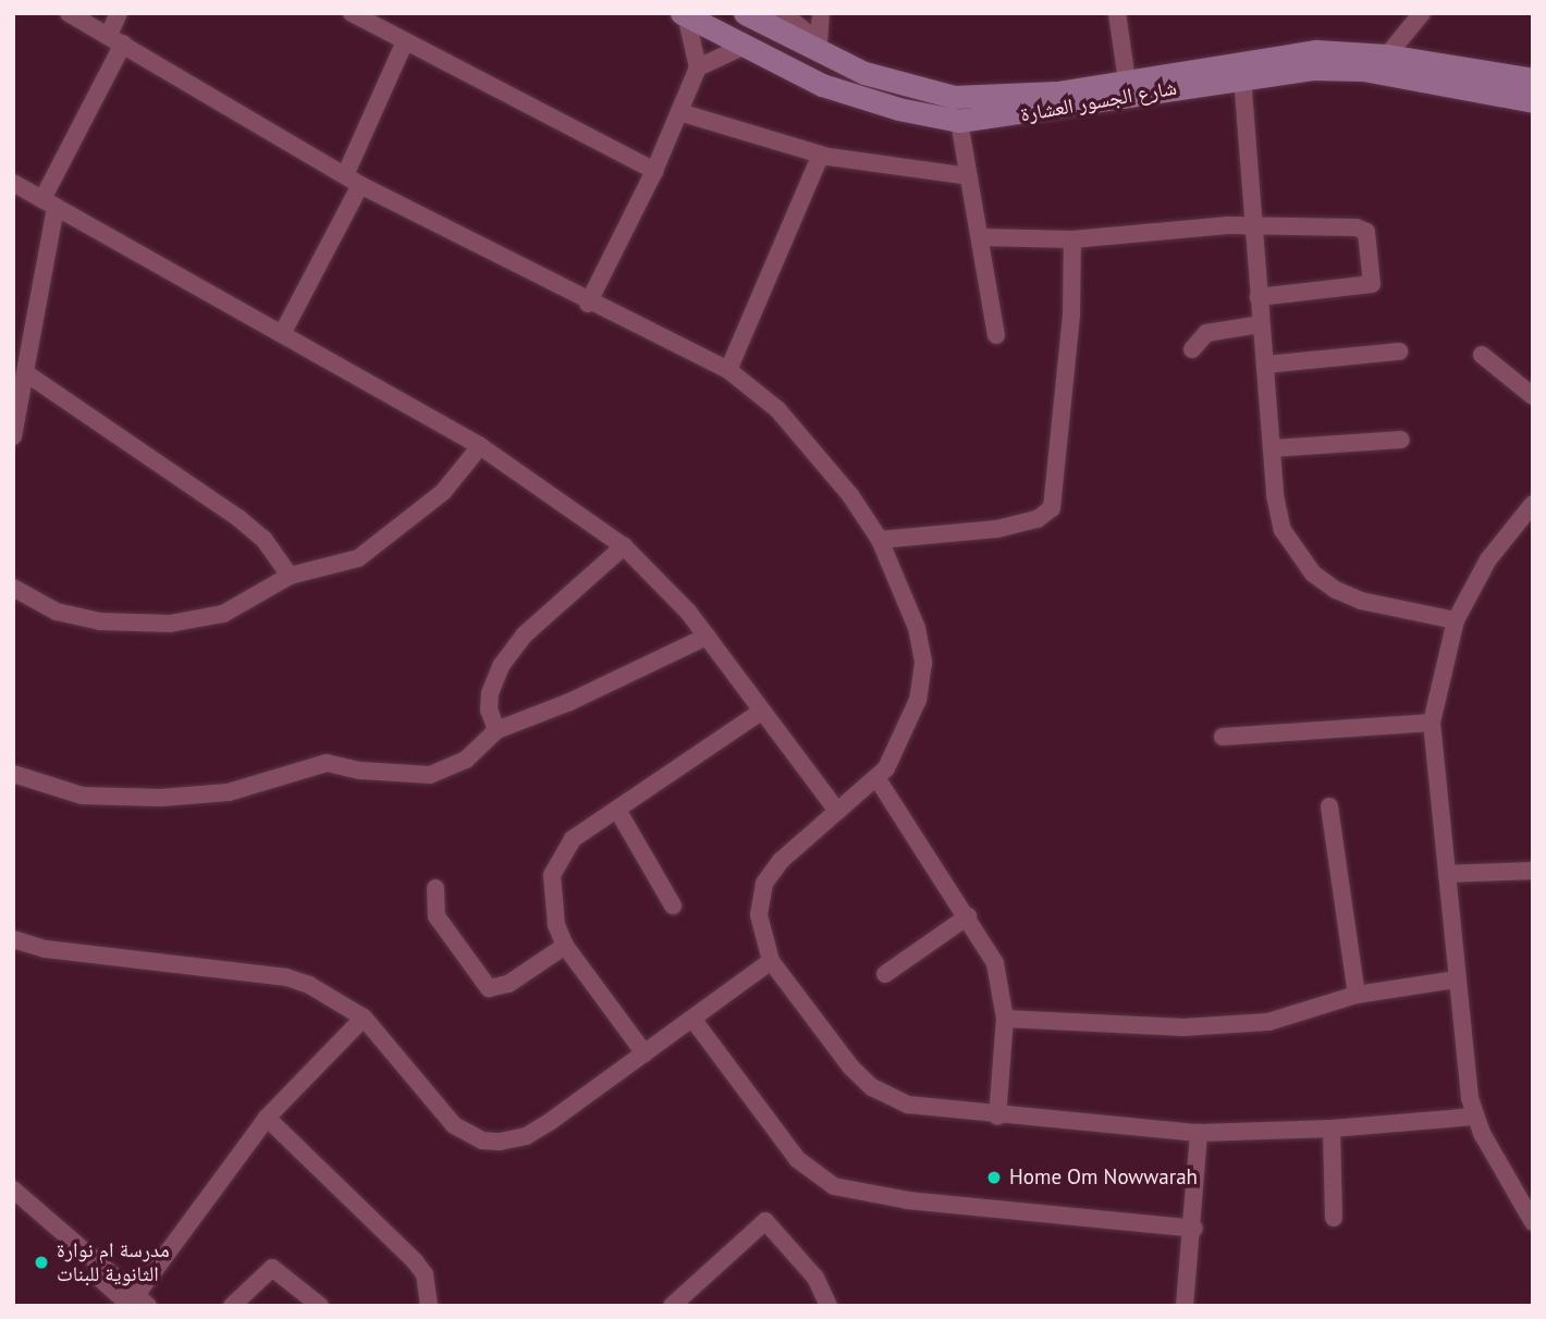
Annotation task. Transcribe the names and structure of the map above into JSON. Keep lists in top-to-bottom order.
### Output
{
  "streets": {
    "main road": ["شارع الجسور العشارة"]
  },
  "places": ["Home Om Nowwarah", "مدرسة ام نوارة الثانوية للبنات"]
}
